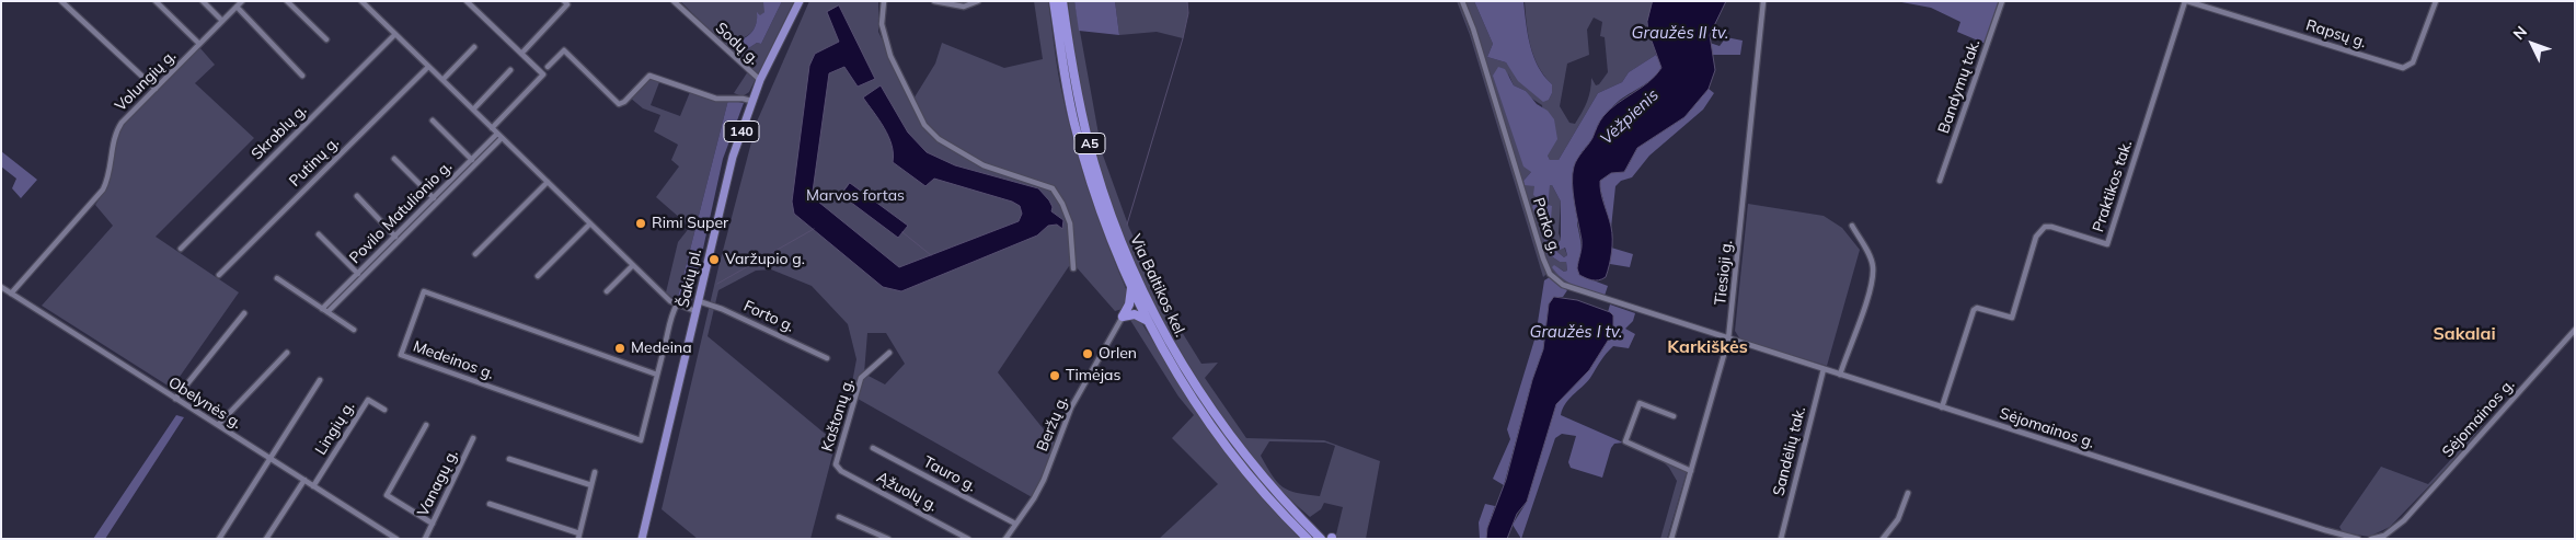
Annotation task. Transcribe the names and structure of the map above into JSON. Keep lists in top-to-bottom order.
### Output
{
  "streets": {
    "highway": ["A5", "Via Baltikos kel."],
    "main road": ["140", "Šakių pl."],
    "street": [
      "Rapsų g.",
      "Sodų g.",
      "Volungių g.",
      "Bandymų tak.",
      "Skroblų g.",
      "Putinų g.",
      "Praktikos tak.",
      "Povilo Matulionio g.",
      "Parko g.",
      "Tiesioji g.",
      "Forto g.",
      "Medeinos g.",
      "Obelynės g.",
      "Kaštonų g.",
      "Sėjomainos g.",
      "Beržų g.",
      "Lingių g.",
      "Sandėlių tak.",
      "Tauro g.",
      "Vanagų g.",
      "Ąžuolų g."
    ]
  },
  "crossings": [
    ["Rapsų g.", "Praktikos tak."],
    ["Sodų g.", "Šakių pl."],
    ["Volungių g.", "Obelynės g."],
    ["Praktikos tak.", "Sėjomainos g."],
    ["Parko g.", "Tiesioji g."],
    ["Parko g.", "Sėjomainos g."],
    ["Tiesioji g.", "Sėjomainos g."],
    ["Šakių pl.", "Forto g."],
    ["Obelynės g.", "Lingių g."],
    ["Kaštonų g.", "Ąžuolų g."],
    ["Sėjomainos g.", "Sandėlių tak."],
    ["Beržų g.", "Tauro g."]
  ],
  "districts": ["Sakalai", "Karkiškės"],
  "water": ["Graužės II tv.", "Vėžpienis", "Graužės I tv."],
  "parks": ["Marvos fortas"],
  "places": [
    "Rimi Super",
    "Varžupio g.",
    "Medeina",
    "Orlen",
    "Timėjas"
  ],
  "north": "top left"
}
